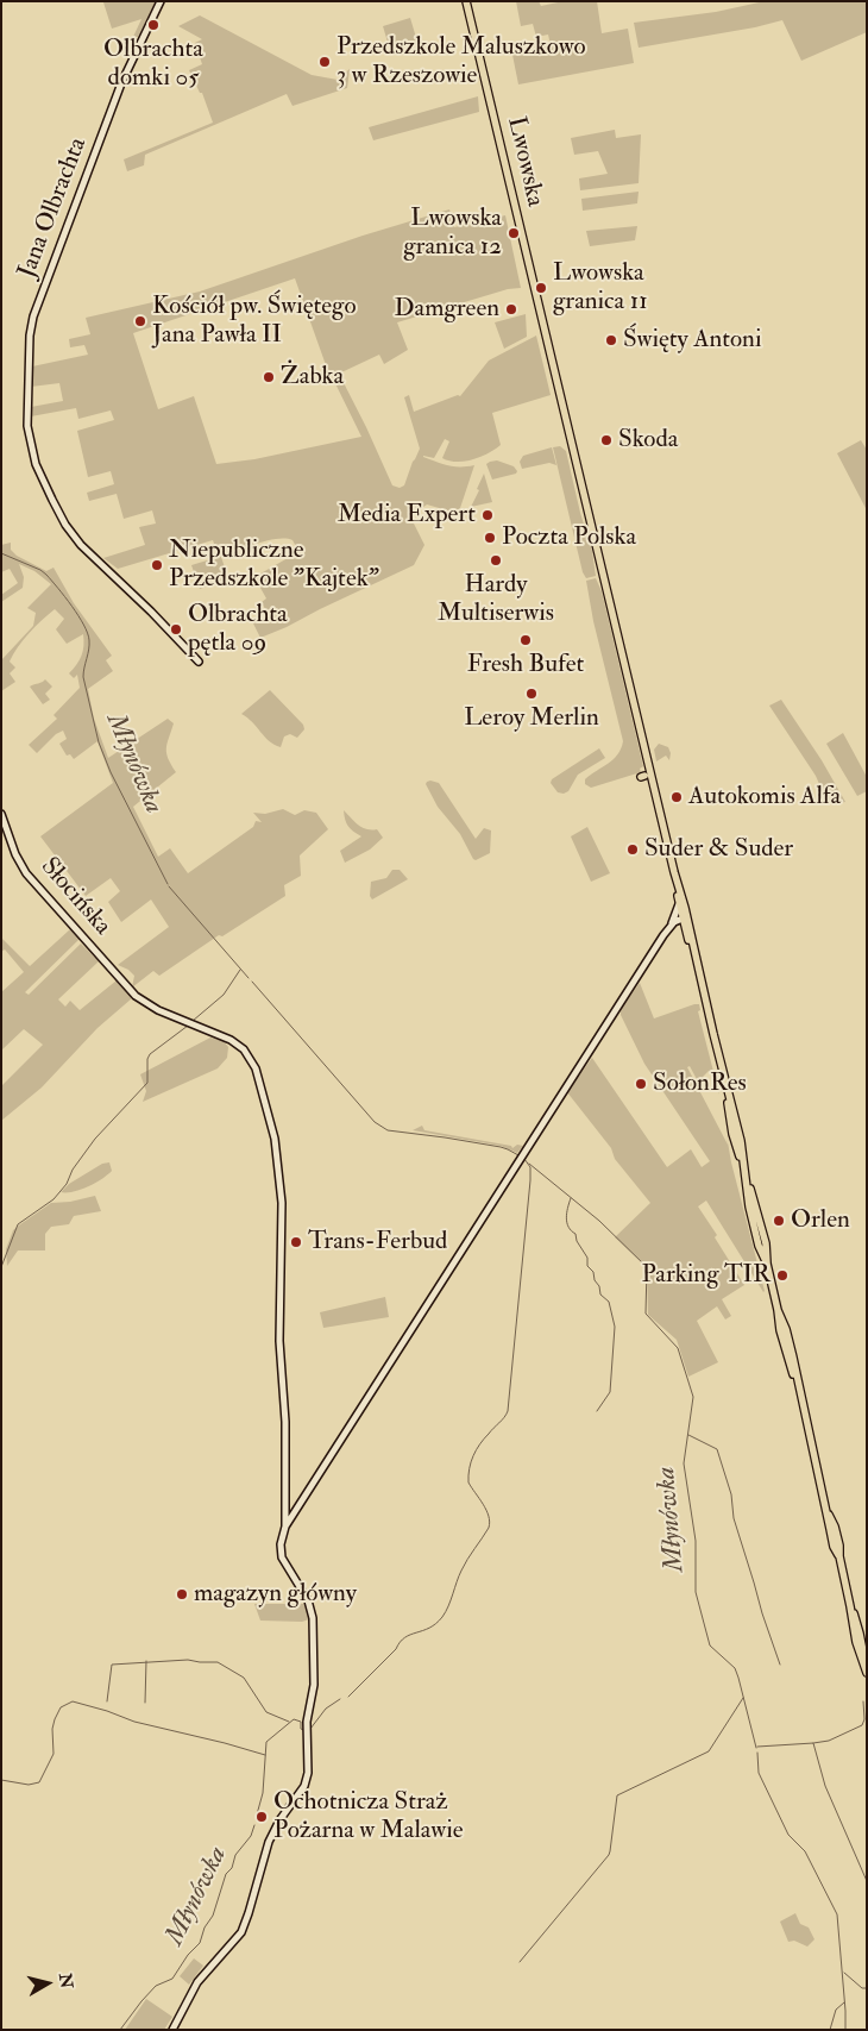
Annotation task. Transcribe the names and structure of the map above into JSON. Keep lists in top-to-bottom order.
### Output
{
  "streets": {
    "main road": ["Lwowska"],
    "street": ["Jana Olbrachta", "Słocińska"]
  },
  "water": ["Młynówka"],
  "places": [
    "Olbrachta domki 05",
    "Przedszkole Maluszkowo 3 w Rzeszowie",
    "Lwowska granica 12",
    "Lwowska granica 11",
    "Damgreen",
    "Kościół pw. Świętego Jana Pawła II",
    "Święty Antoni",
    "Żabka",
    "Skoda",
    "Media Expert",
    "Poczta Polska",
    "Hardy Multiserwis",
    "Niepubliczne Przedszkole \"Kajtek\"",
    "Olbrachta pętla 09",
    "Fresh Bufet",
    "Leroy Merlin",
    "Autokomis Alfa",
    "Suder & Suder",
    "SołonRes",
    "Orlen",
    "Trans-Ferbud",
    "Parking TIR",
    "magazyn główny",
    "Ochotnicza Straż Pożarna w Malawie"
  ],
  "north": "right"
}
